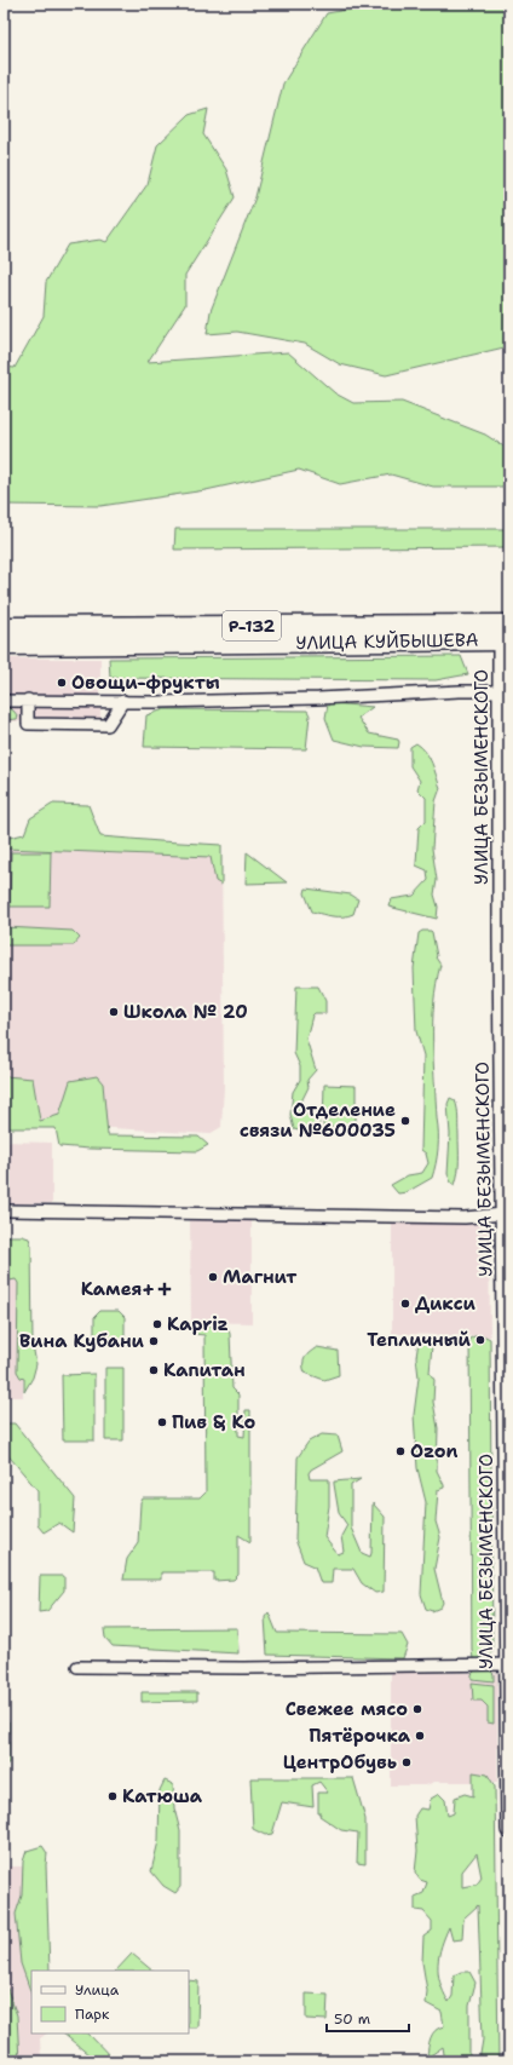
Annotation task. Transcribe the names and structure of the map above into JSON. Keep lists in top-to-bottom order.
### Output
{
  "streets": {
    "highway": ["Р-132", "УЛИЦА КУЙБЫШЕВА"],
    "main road": ["УЛИЦА БЕЗЫМЕНСКОГО"]
  },
  "crossings": [
    ["УЛИЦА КУЙБЫШЕВА", "УЛИЦА БЕЗЫМЕНСКОГО"]
  ],
  "places": {
    "other": [
      "Овощи-фрукты",
      "Школа № 20",
      "Отделение связи №600035",
      "Магнит",
      "Дикси",
      "Kapriz",
      "Тепличный",
      "Вина Кубани",
      "Капитан",
      "Пив & Ко",
      "Ozon",
      "Свежее мясо",
      "Пятёрочка",
      "ЦентрОбувь",
      "Катюша"
    ],
    "health": ["Камея+"]
  },
  "legend": ["Улица", "Парк"],
  "scale_bar": "50 m"
}
